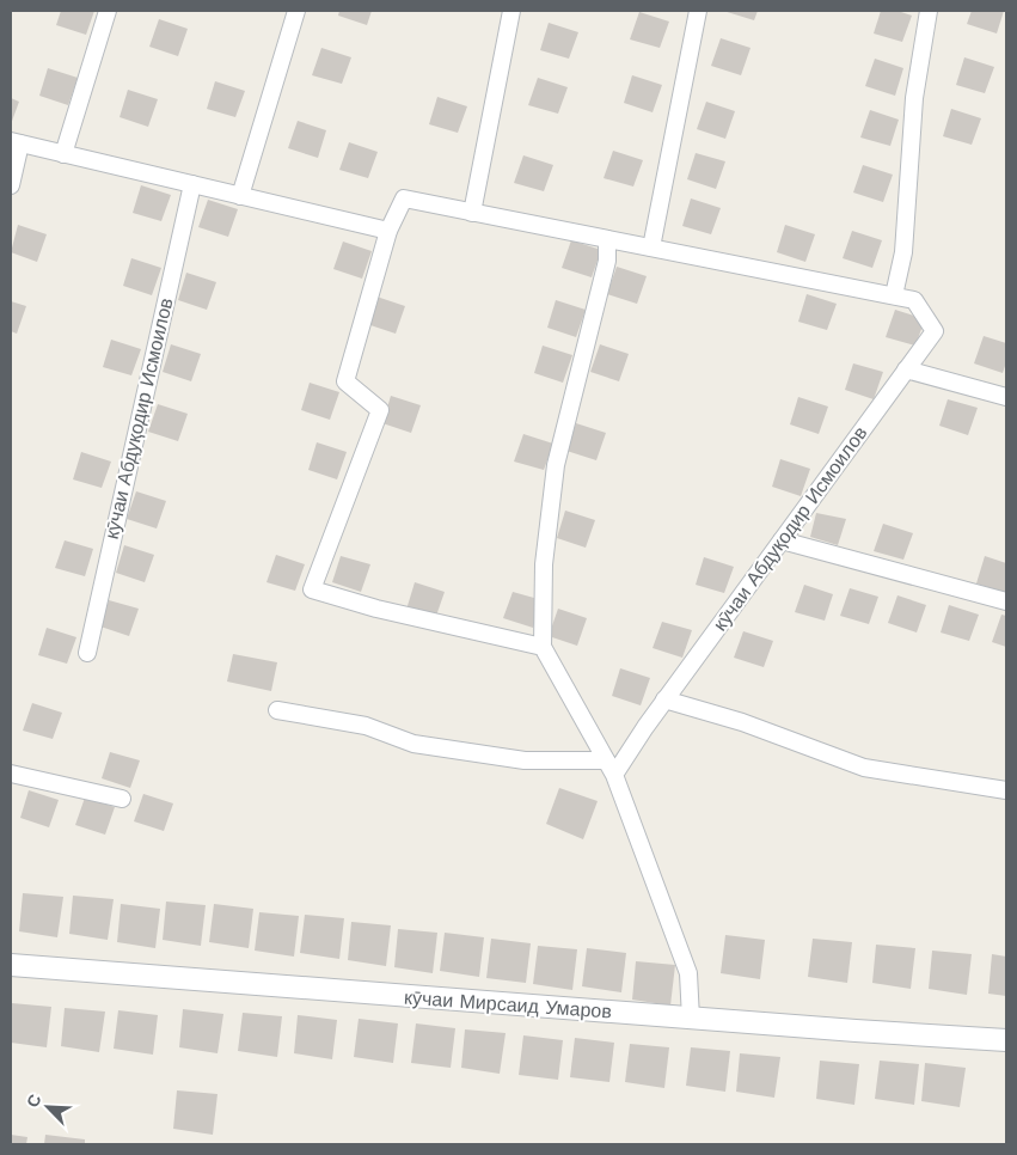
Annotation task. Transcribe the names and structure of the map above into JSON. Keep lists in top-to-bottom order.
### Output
{
  "streets": {
    "street": ["кӯчаи Абдуқодир Исмоилов", "кӯчаи Мирсаид Умаров"]
  },
  "north": "top left"
}
